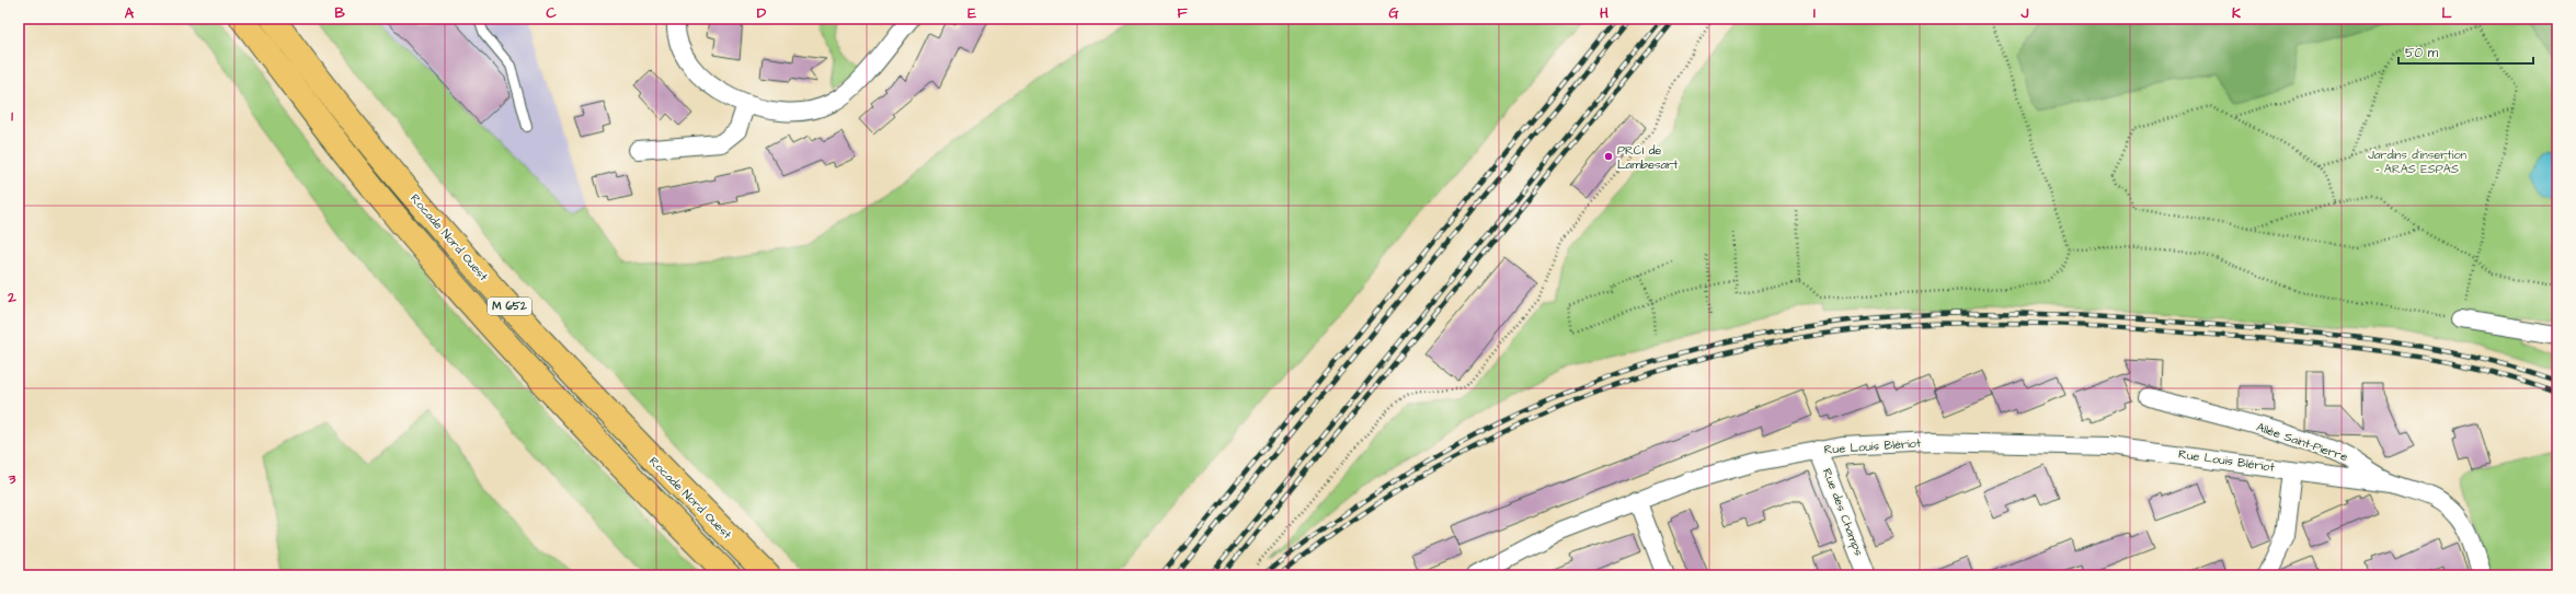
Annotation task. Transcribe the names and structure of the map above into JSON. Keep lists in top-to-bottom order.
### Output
{
  "streets": {
    "highway": ["Rocade Nord Ouest", "M 652"],
    "street": ["Allée Saint-Pierre", "Rue Louis Blériot", "Rue des Champs"]
  },
  "crossings": [
    ["Allée Saint-Pierre", "Rue Louis Blériot"],
    ["Rue Louis Blériot", "Rue des Champs"]
  ],
  "parks": ["Jardins d’insertion - ARAS ESPAS"],
  "places": ["PRCI de Lambesart"],
  "scale_bar": "50 m",
  "grid": {
    "columns": [
      "A",
      "B",
      "C",
      "D",
      "E",
      "F",
      "G",
      "H",
      "I",
      "J",
      "K",
      "L"
    ],
    "rows": ["1", "2", "3"]
  }
}
